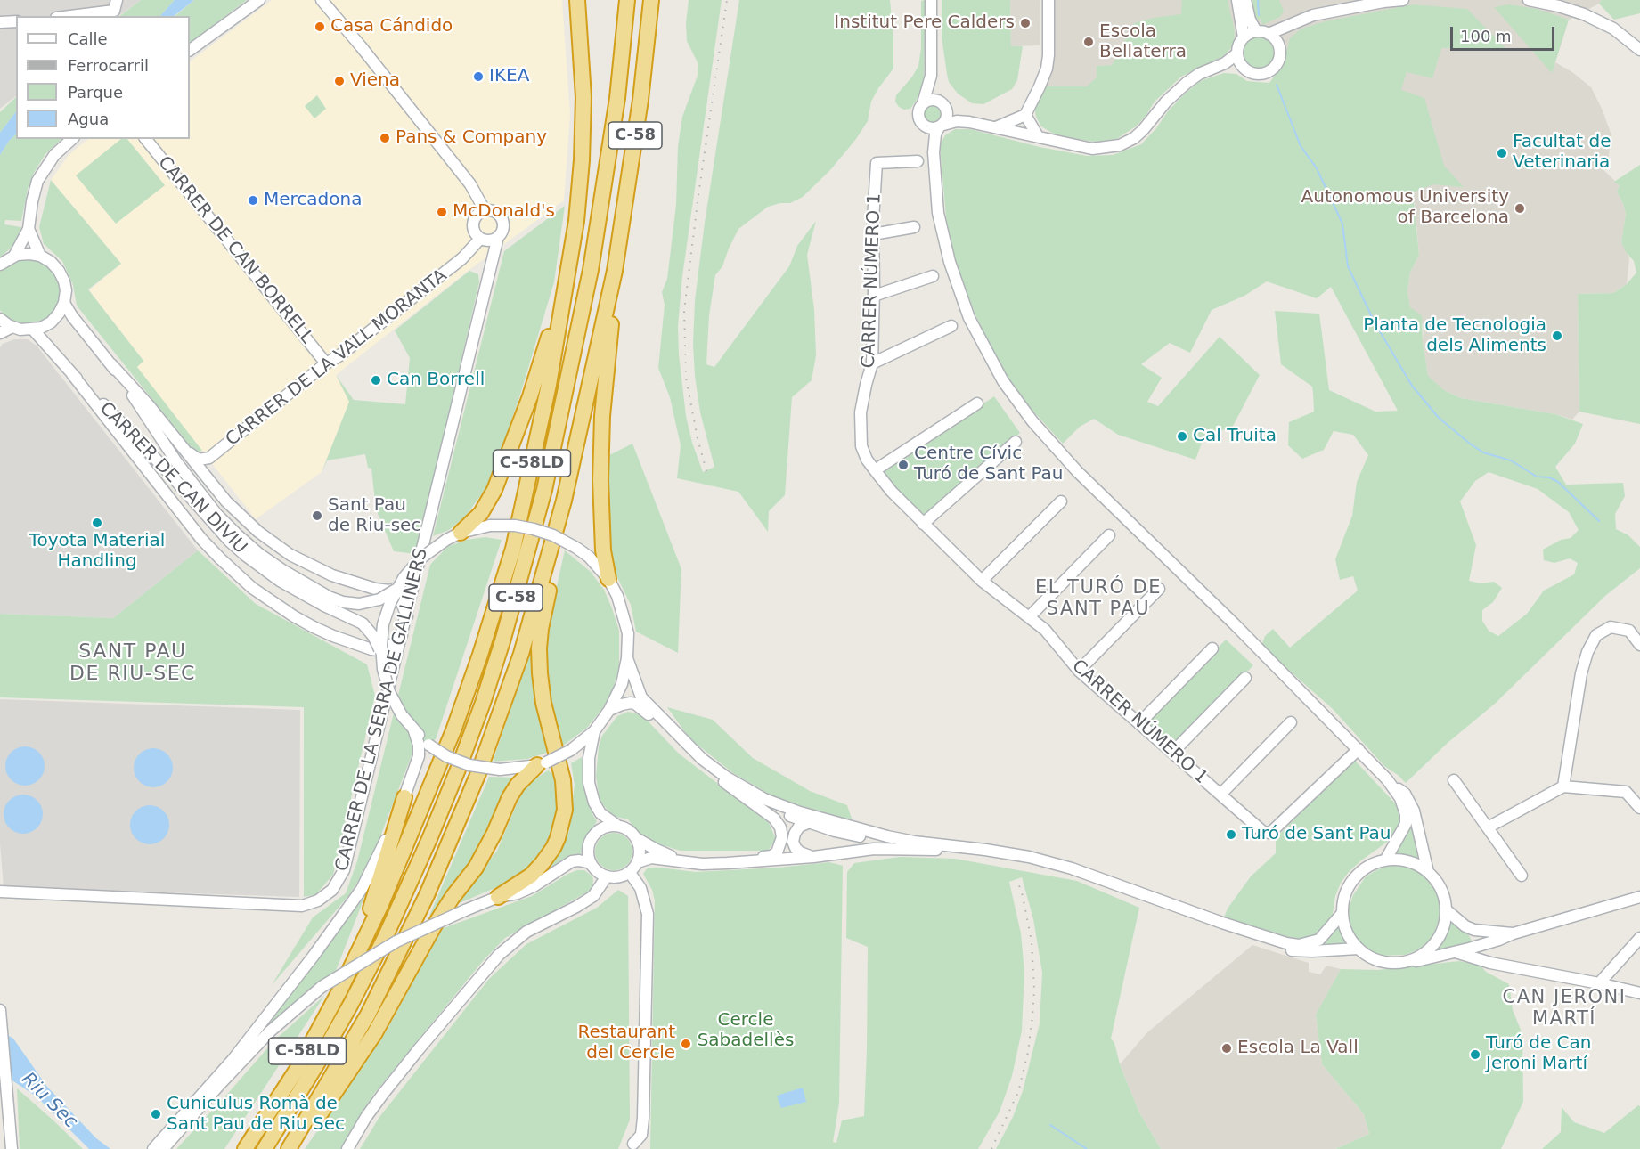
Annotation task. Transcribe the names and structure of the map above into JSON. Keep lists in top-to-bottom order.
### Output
{
  "streets": {
    "highway": ["C-58", "C-58LD"],
    "street": [
      "CARRER DE CAN BORRELL",
      "CARRER NÚMERO 1",
      "CARRER DE LA VALL MORANTA",
      "CARRER DE CAN DIVIU",
      "CARRER DE LA SERRA DE GALLINERS"
    ]
  },
  "crossings": [
    ["CARRER DE CAN BORRELL", "CARRER DE LA VALL MORANTA"],
    ["CARRER DE LA VALL MORANTA", "CARRER DE CAN DIVIU"],
    ["CARRER DE LA VALL MORANTA", "CARRER DE LA SERRA DE GALLINERS"],
    ["CARRER DE CAN DIVIU", "CARRER DE LA SERRA DE GALLINERS"]
  ],
  "districts": ["EL TURÓ DE SANT PAU", "SANT PAU DE RIU-SEC", "CAN JERONI MARTÍ"],
  "water": ["Riu Sec"],
  "parks": ["Cercle Sabadellès"],
  "places": [
    "Institut Pere Calders",
    "Casa Cándido",
    "Escola Bellaterra",
    "IKEA",
    "Viena",
    "Pans & Company",
    "Facultat de Veterinaria",
    "Mercadona",
    "Autonomous University of Barcelona",
    "McDonald's",
    "Planta de Tecnologia dels Aliments",
    "Can Borrell",
    "Cal Truita",
    "Centre Cívic Turó de Sant Pau",
    "Sant Pau de Riu-sec",
    "Toyota Material Handling",
    "Turó de Sant Pau",
    "Restaurant del Cercle",
    "Escola La Vall",
    "Turó de Can Jeroni Martí",
    "Cuniculus Romà de Sant Pau de Riu Sec"
  ],
  "legend": [
    "Calle",
    "Ferrocarril",
    "Parque",
    "Agua"
  ],
  "scale_bar": "100 m"
}
